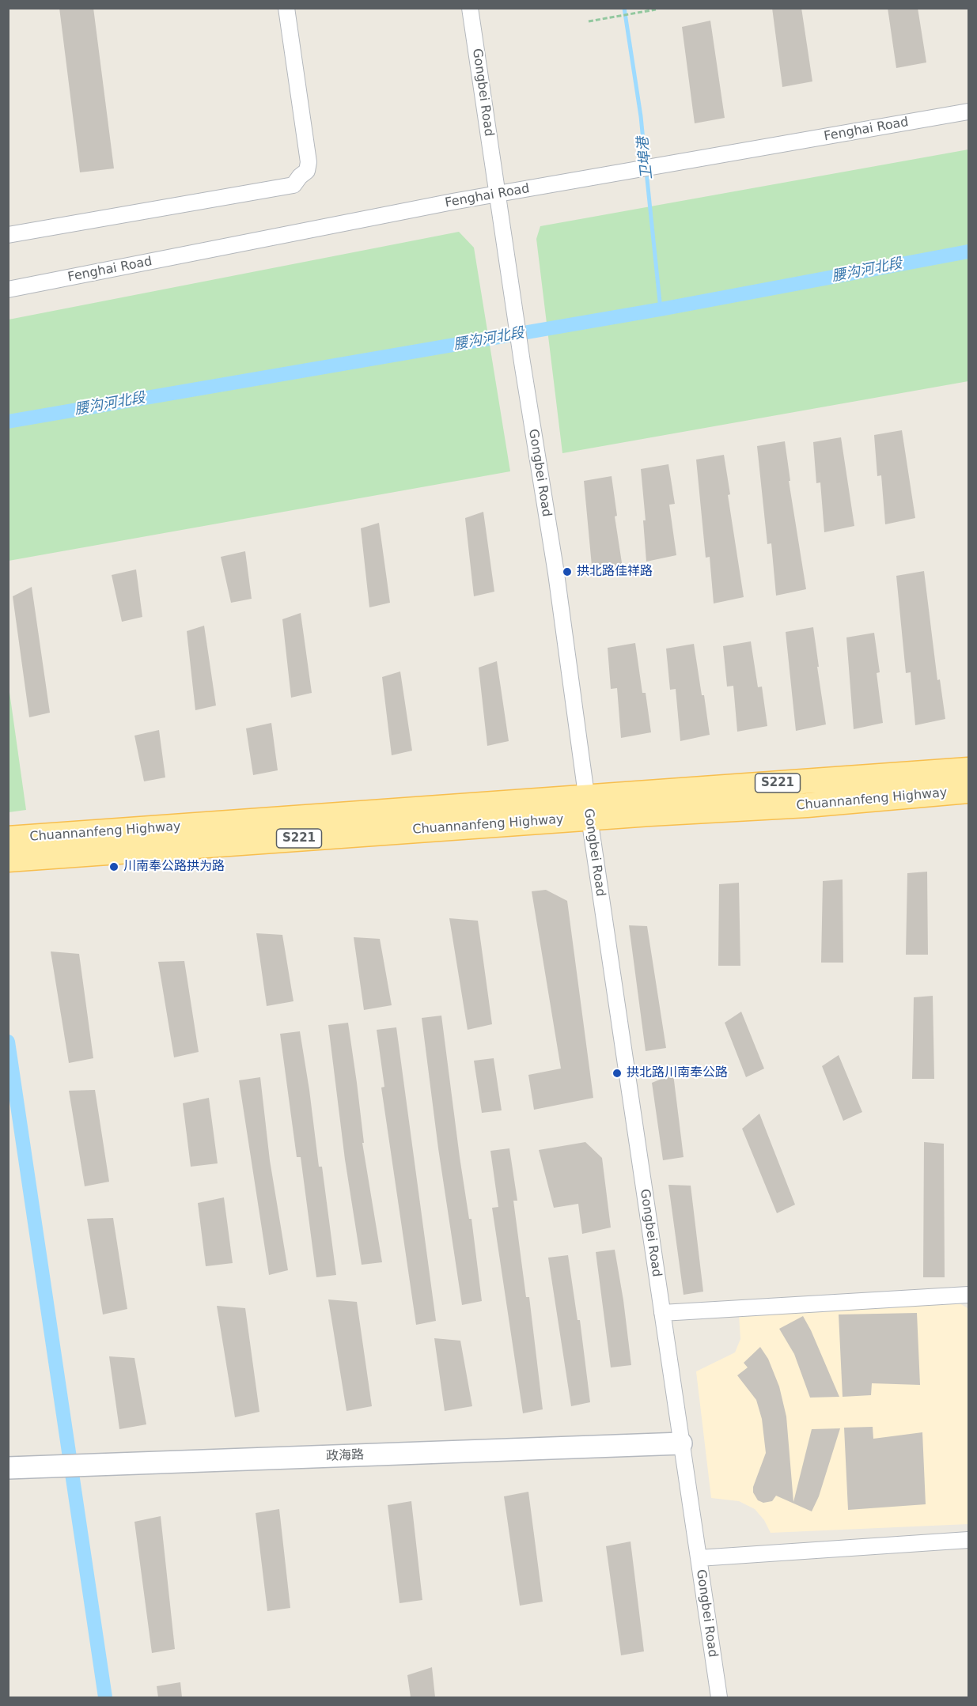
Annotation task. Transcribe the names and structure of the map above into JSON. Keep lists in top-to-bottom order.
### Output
{
  "streets": {
    "main road": ["S221", "Chuannanfeng Highway"],
    "street": ["Gongbei Road", "Fenghai Road", "政海路"]
  },
  "crossings": [
    ["Gongbei Road", "Fenghai Road"],
    ["Gongbei Road", "Chuannanfeng Highway"],
    ["Gongbei Road", "政海路"]
  ],
  "water": ["卫埠港", "腰沟河北段"],
  "places": ["拱北路佳祥路", "川南奉公路拱为路", "拱北路川南奉公路"]
}
